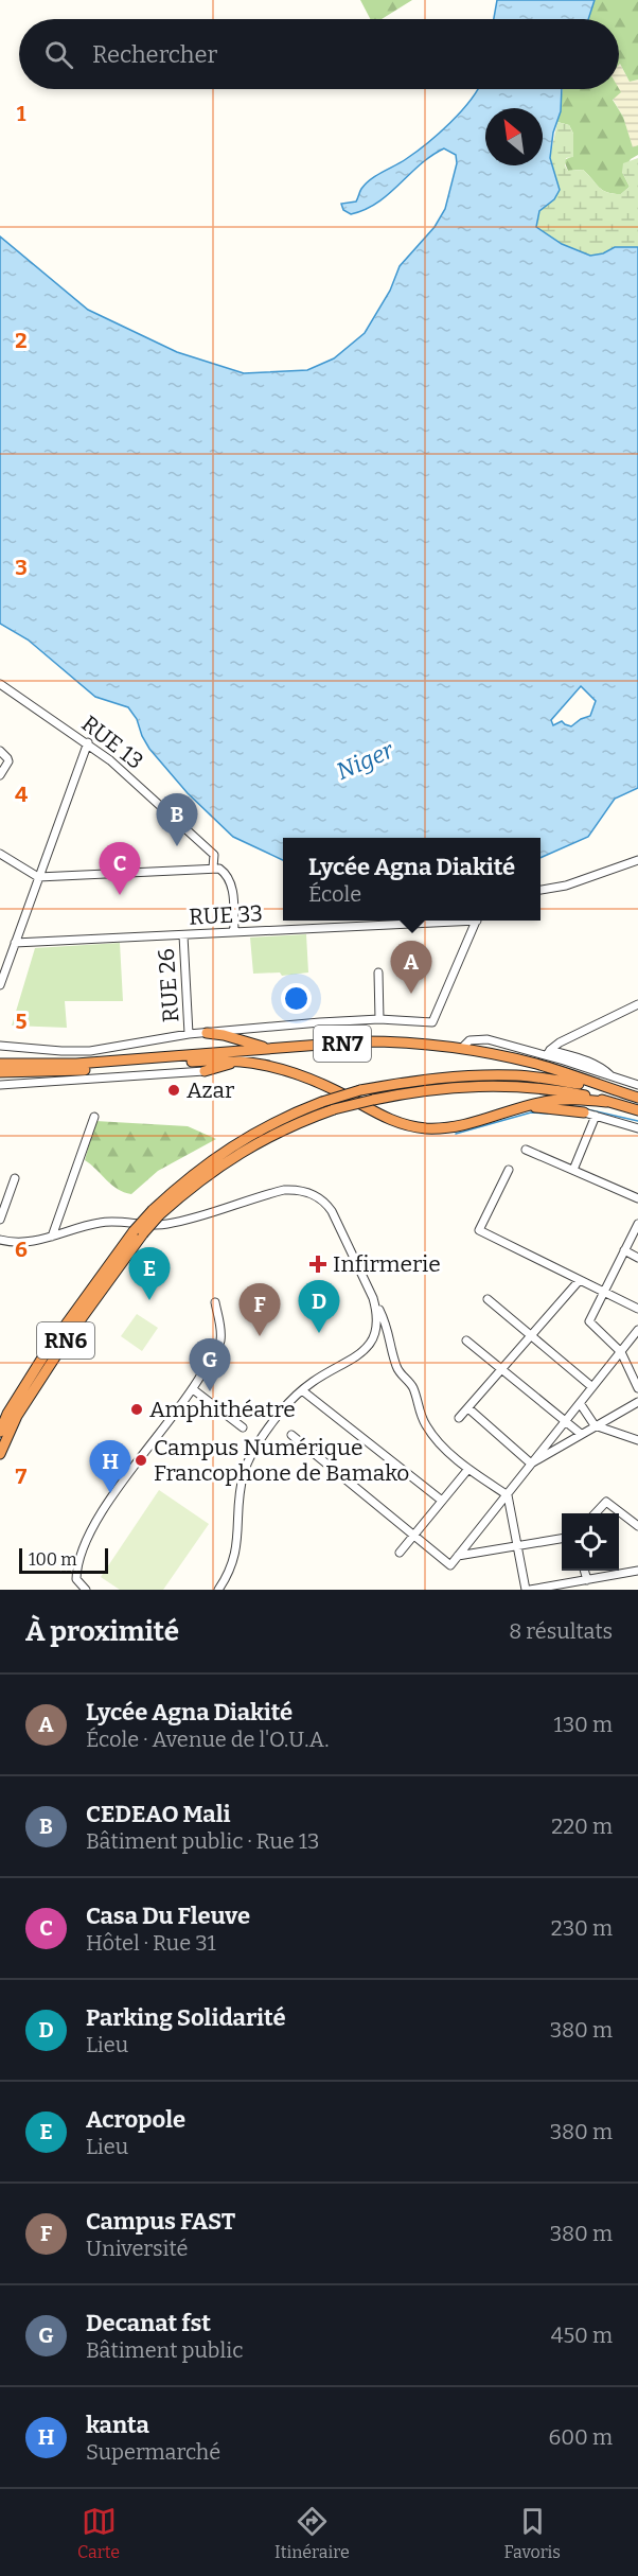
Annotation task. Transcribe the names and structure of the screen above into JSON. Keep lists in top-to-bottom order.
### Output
{
  "streets": {
    "highway": ["RN7", "RN6"],
    "street": ["RUE 13", "RUE 33", "RUE 26"]
  },
  "crossings": [
    ["RUE 33", "RUE 26"],
    ["RN7", "RN6"]
  ],
  "water": ["Niger"],
  "places": {
    "other": ["Azar", "Amphithéatre", "Campus Numérique Francophone de Bamako"],
    "health": ["Infirmerie"]
  },
  "scale_bar": "100 m",
  "north": "top left",
  "page": {
    "search": "Rechercher",
    "pins": [
      "B",
      "C",
      "A",
      "E",
      "D",
      "F",
      "G",
      "H"
    ],
    "popup": ["Lycée Agna Diakité", "École"],
    "scale": "100 m",
    "heading": ["À proximité", "8 résultats"],
    "list": [
      {
        "mark": "A",
        "name": "Lycée Agna Diakité",
        "note": "École · Avenue de l'O.U.A.",
        "value": "130 m"
      },
      {
        "mark": "B",
        "name": "CEDEAO Mali",
        "note": "Bâtiment public · Rue 13",
        "value": "220 m"
      },
      {
        "mark": "C",
        "name": "Casa Du Fleuve",
        "note": "Hôtel · Rue 31",
        "value": "230 m"
      },
      {
        "mark": "D",
        "name": "Parking Solidarité",
        "note": "Lieu",
        "value": "380 m"
      },
      {
        "mark": "E",
        "name": "Acropole",
        "note": "Lieu",
        "value": "380 m"
      },
      {
        "mark": "F",
        "name": "Campus FAST",
        "note": "Université",
        "value": "380 m"
      },
      {
        "mark": "G",
        "name": "Decanat fst",
        "note": "Bâtiment public",
        "value": "450 m"
      },
      {
        "mark": "H",
        "name": "kanta",
        "note": "Supermarché",
        "value": "600 m"
      }
    ],
    "nav": ["Carte", "Itinéraire", "Favoris"]
  },
  "grid": {
    "rows": [
      "1",
      "2",
      "3",
      "4",
      "5",
      "6",
      "7"
    ]
  }
}
